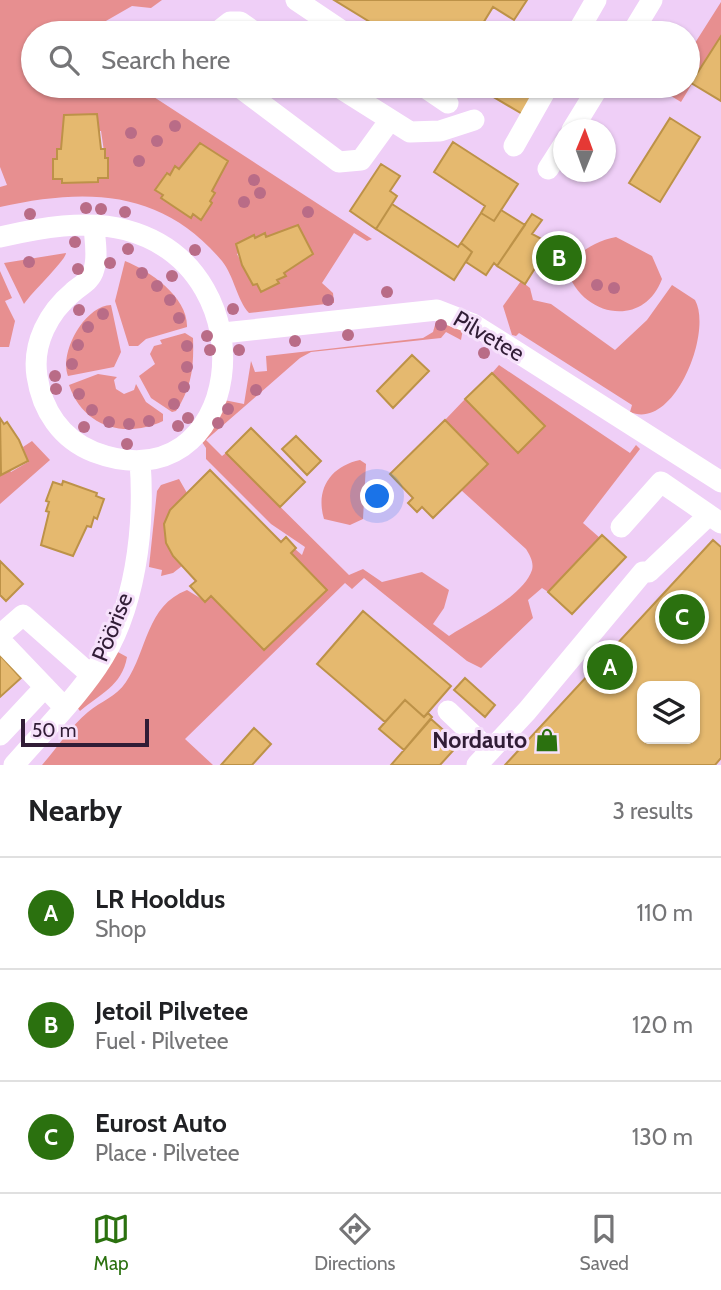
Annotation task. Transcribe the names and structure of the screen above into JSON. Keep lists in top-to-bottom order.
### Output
{
  "streets": {
    "street": ["Pilvetee", "Pöörise"]
  },
  "crossings": [
    ["Pilvetee", "Pöörise"]
  ],
  "places": {
    "shop": ["Nordauto"]
  },
  "scale_bar": "50 m",
  "north": "top",
  "page": {
    "search": "Search here",
    "pins": ["B", "C", "A"],
    "scale": "50 m",
    "heading": ["Nearby", "3 results"],
    "list": [
      {
        "mark": "A",
        "name": "LR Hooldus",
        "note": "Shop",
        "value": "110 m"
      },
      {
        "mark": "B",
        "name": "Jetoil Pilvetee",
        "note": "Fuel · Pilvetee",
        "value": "120 m"
      },
      {
        "mark": "C",
        "name": "Eurost Auto",
        "note": "Place · Pilvetee",
        "value": "130 m"
      }
    ],
    "nav": ["Map", "Directions", "Saved"]
  }
}
